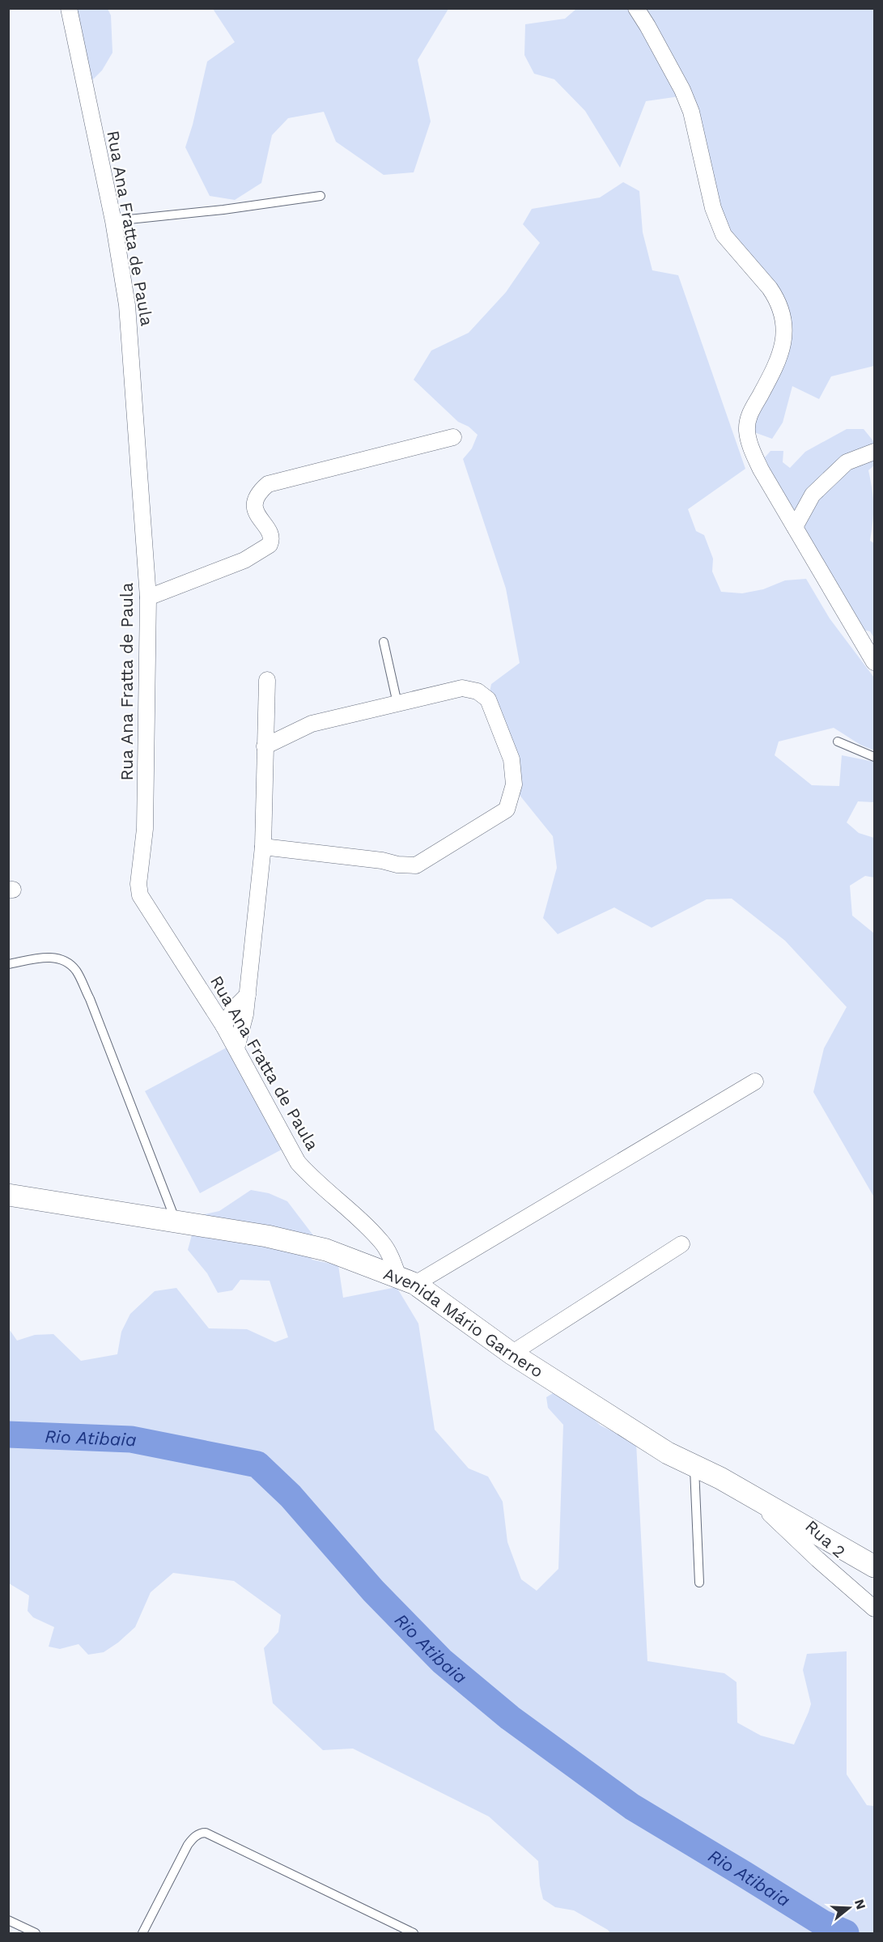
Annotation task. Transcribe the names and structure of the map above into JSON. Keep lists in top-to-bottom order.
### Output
{
  "streets": {
    "main road": ["Avenida Mário Garnero"],
    "street": ["Rua Ana Fratta de Paula", "Rua 2"]
  },
  "crossings": [
    ["Rua Ana Fratta de Paula", "Avenida Mário Garnero"],
    ["Avenida Mário Garnero", "Rua 2"]
  ],
  "water": ["Rio Atibaia"],
  "north": "right"
}
